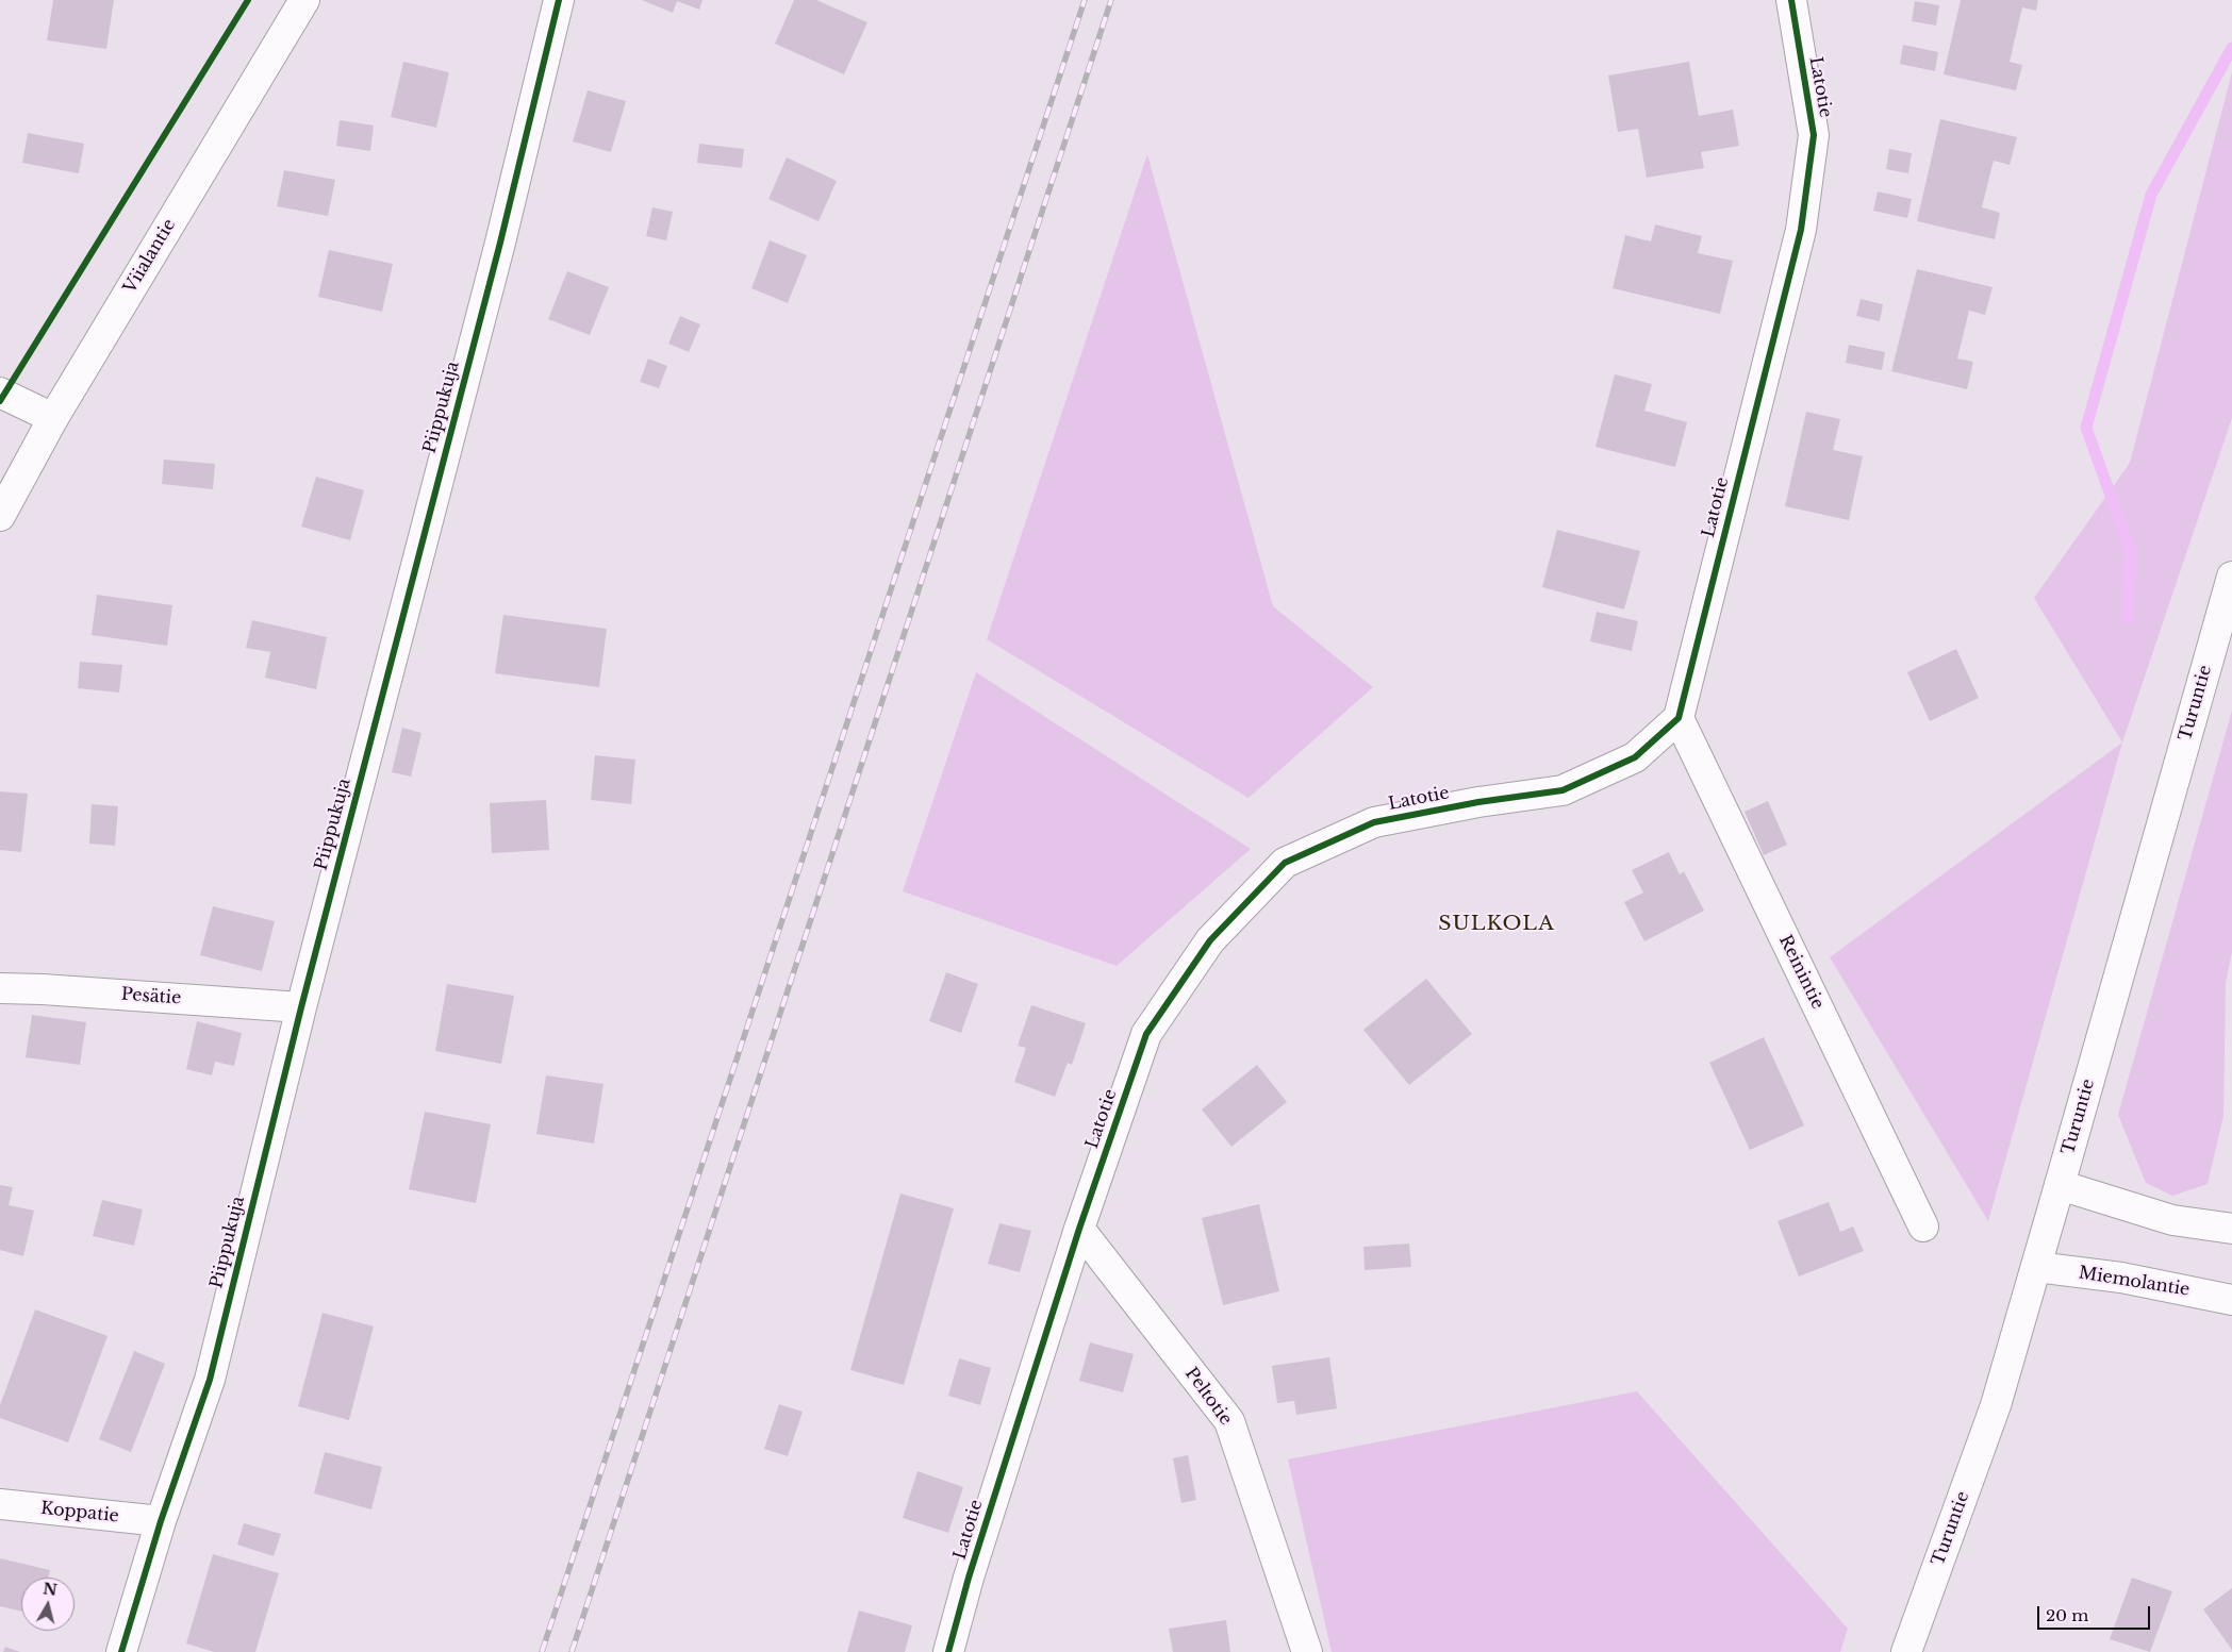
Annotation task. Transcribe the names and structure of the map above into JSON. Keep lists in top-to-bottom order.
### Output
{
  "streets": {
    "street": [
      "Latotie",
      "Viialantie",
      "Piippukuja",
      "Turuntie",
      "Reinintie",
      "Pesätie",
      "Miemolantie",
      "Peltotie",
      "Koppatie"
    ]
  },
  "crossings": [
    ["Latotie", "Reinintie"],
    ["Latotie", "Peltotie"],
    ["Piippukuja", "Pesätie"],
    ["Piippukuja", "Koppatie"],
    ["Turuntie", "Miemolantie"]
  ],
  "districts": ["SULKOLA"],
  "scale_bar": "20 m",
  "north": "top"
}
